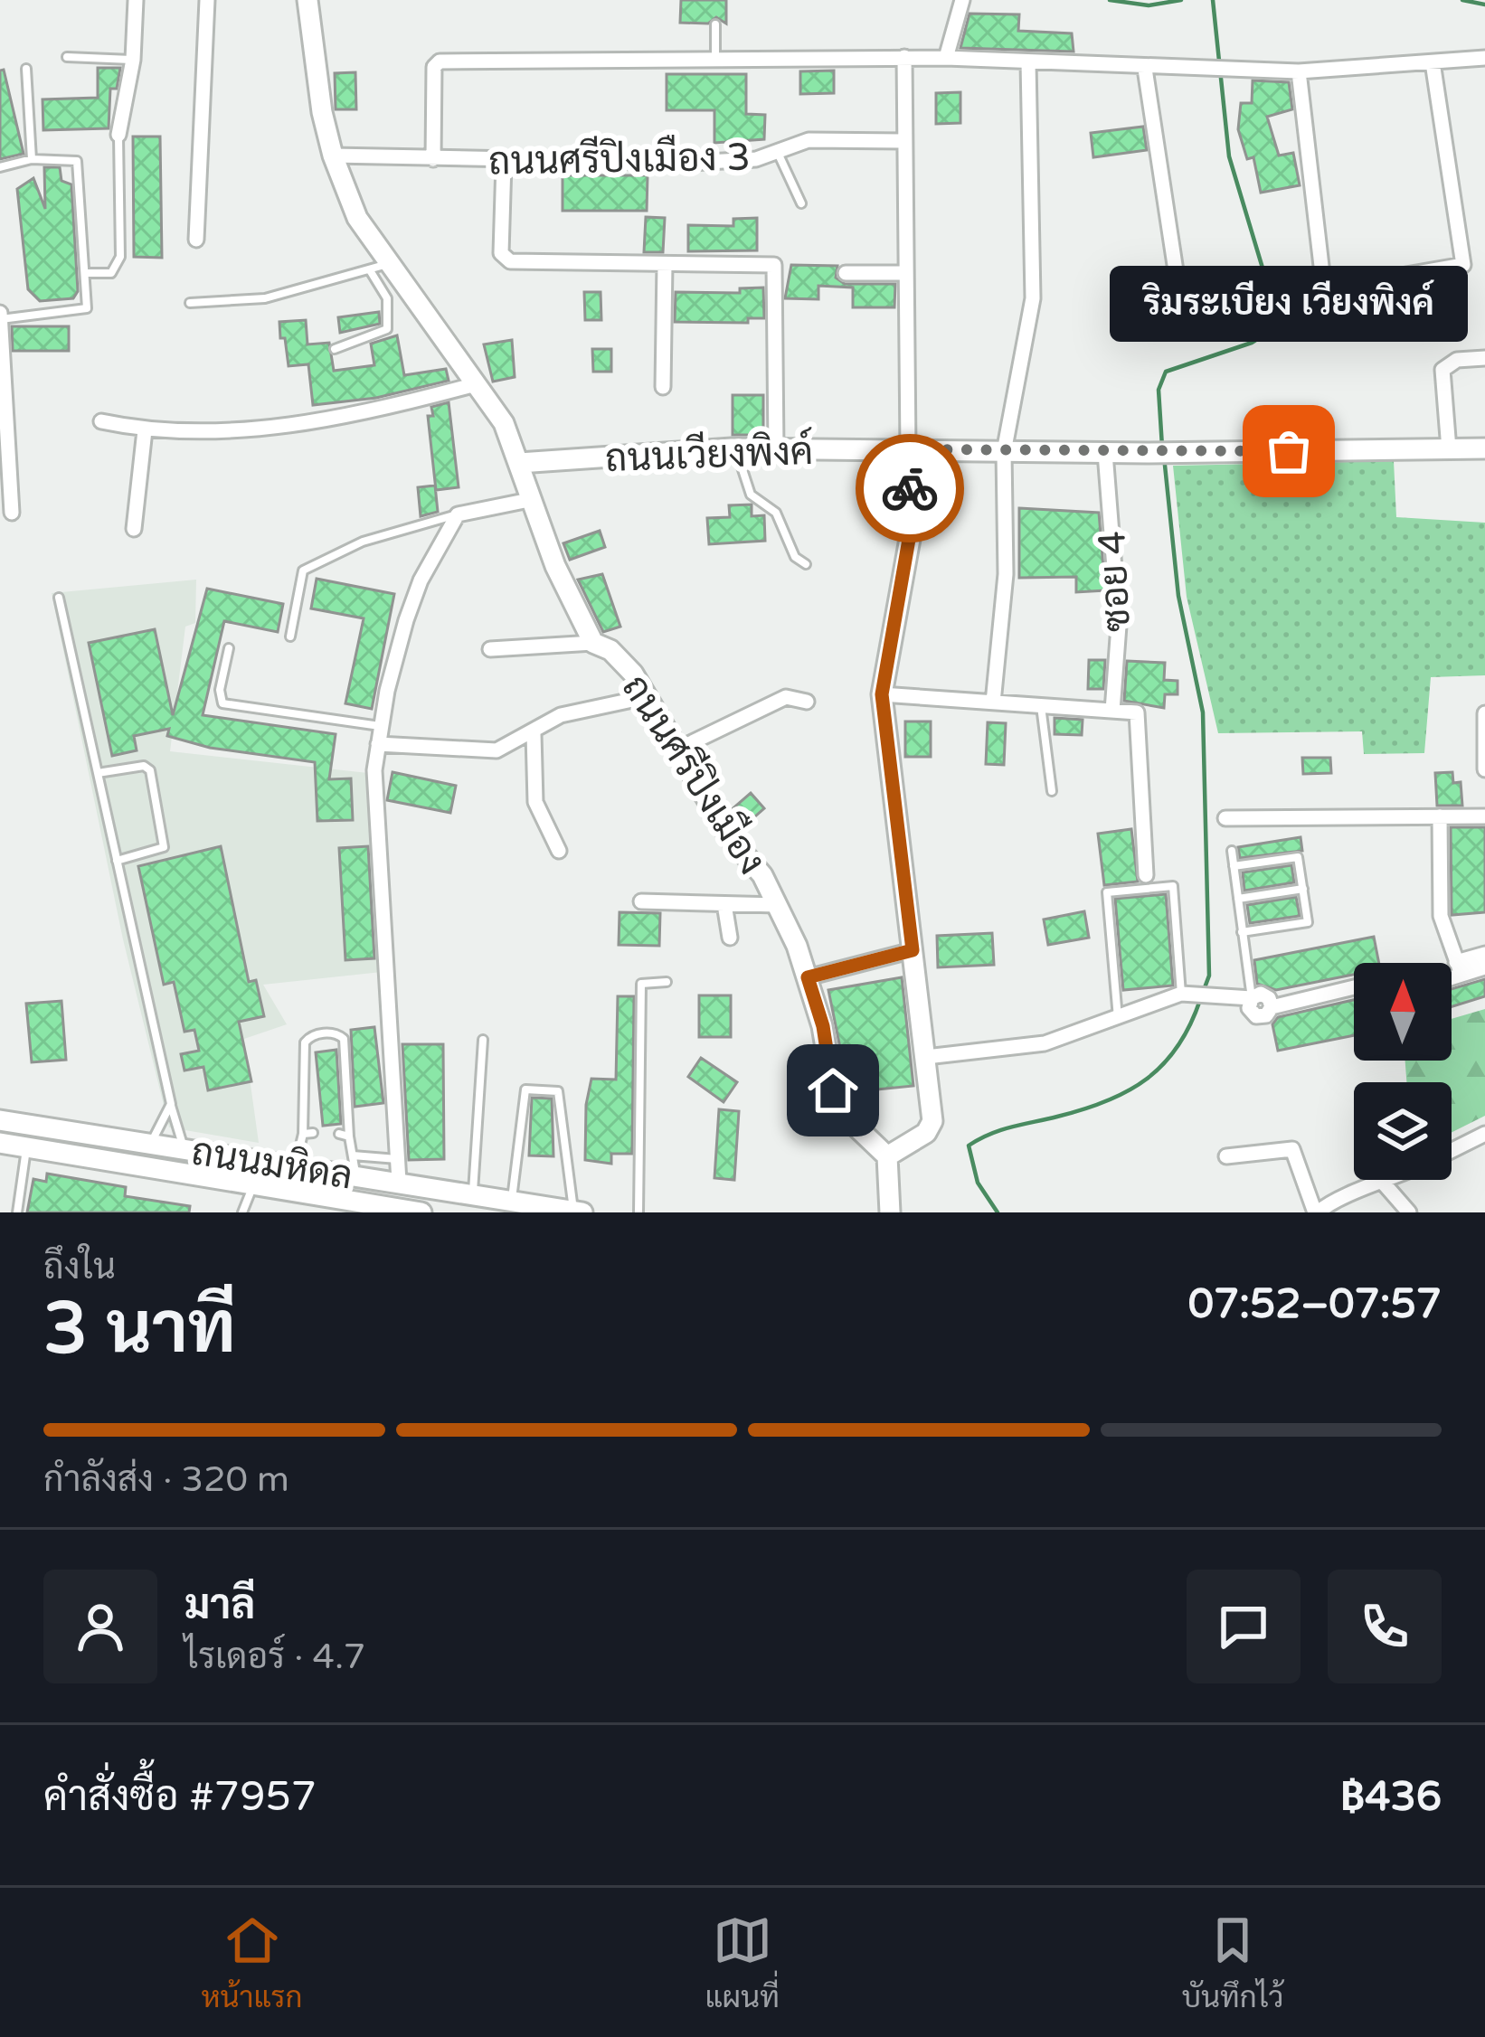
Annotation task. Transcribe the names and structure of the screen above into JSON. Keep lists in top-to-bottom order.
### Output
{
  "streets": {
    "street": [
      "ถนนศรีปิงเมือง 3",
      "ถนนเวียงพิงค์",
      "ซอย 4",
      "ถนนศรีปิงเมือง",
      "ถนนมหิดล"
    ]
  },
  "crossings": [
    ["ถนนศรีปิงเมือง 3", "ถนนศรีปิงเมือง"],
    ["ถนนเวียงพิงค์", "ซอย 4"],
    ["ถนนเวียงพิงค์", "ถนนศรีปิงเมือง"]
  ],
  "places": ["ริมระเบียง เวียงพิงค์"],
  "north": "top",
  "page": {
    "bubble": "ริมระเบียง เวียงพิงค์",
    "heading": ["3 นาที", "ถึงใน", "07:52–07:57"],
    "panel": [
      "มาลี",
      "ไรเดอร์ · 4.7",
      "คำสั่งซื้อ #7957",
      "฿436"
    ],
    "bar": "กำลังส่ง · 320 m",
    "tabs": ["หน้าแรก", "แผนที่", "บันทึกไว้"]
  }
}
